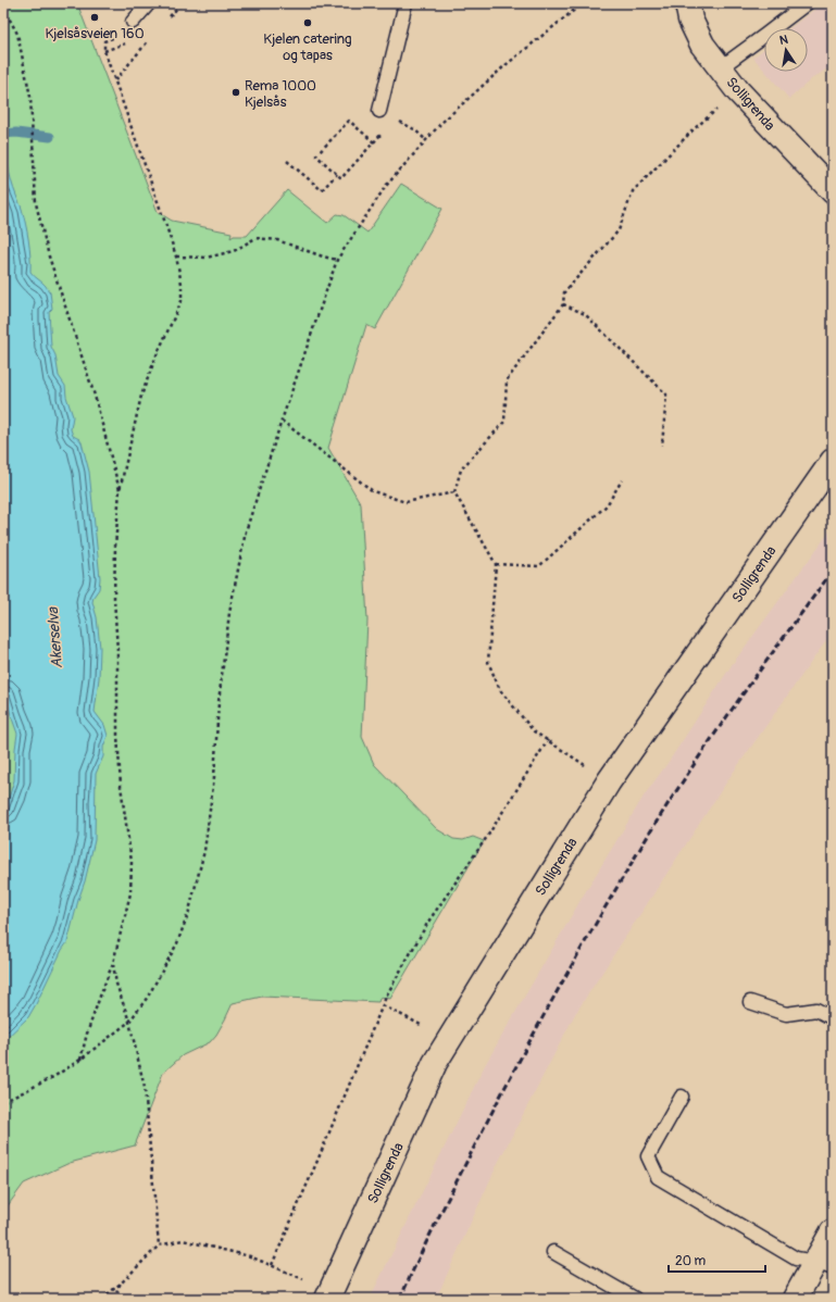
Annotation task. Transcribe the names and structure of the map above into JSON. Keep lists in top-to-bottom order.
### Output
{
  "streets": {
    "street": ["Solligrenda"]
  },
  "water": ["Akerselva"],
  "places": ["Kjelsåsveien 160", "Kjelen catering og tapas", "Rema 1000 Kjelsås"],
  "scale_bar": "20 m",
  "north": "top"
}
